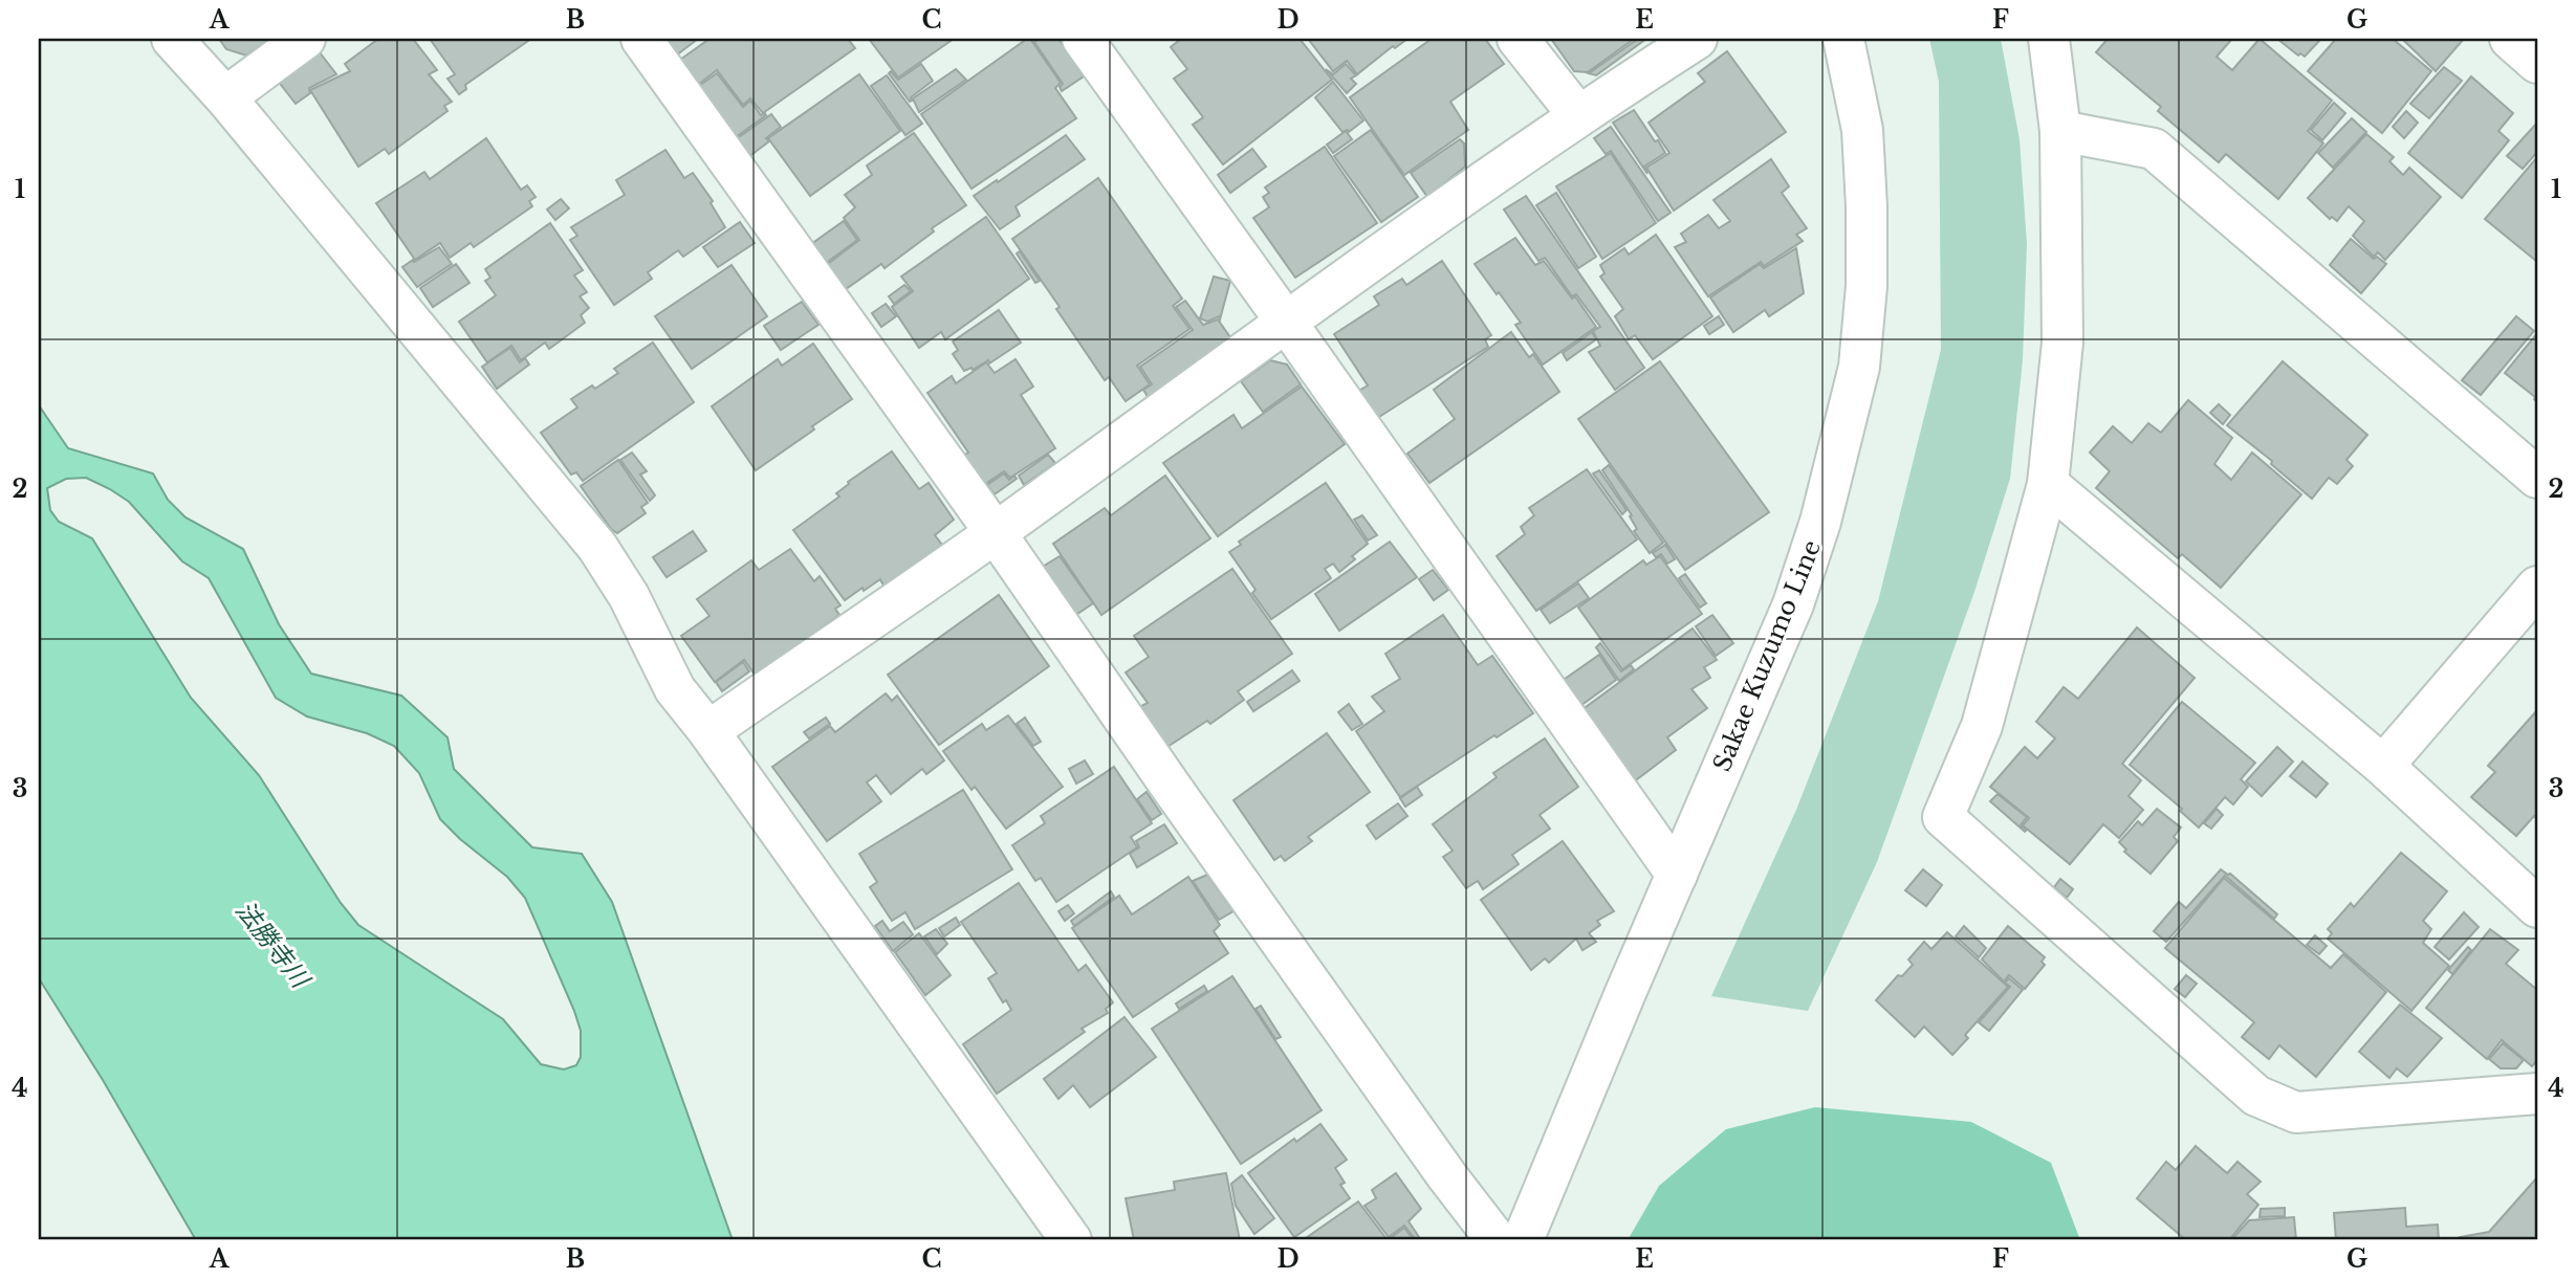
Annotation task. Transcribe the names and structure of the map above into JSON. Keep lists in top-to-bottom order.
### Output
{
  "streets": {
    "street": ["Sakae Kuzumo Line"]
  },
  "water": ["法勝寺川"],
  "grid": {
    "columns": [
      "A",
      "B",
      "C",
      "D",
      "E",
      "F",
      "G"
    ],
    "rows": [
      "1",
      "2",
      "3",
      "4"
    ]
  }
}
